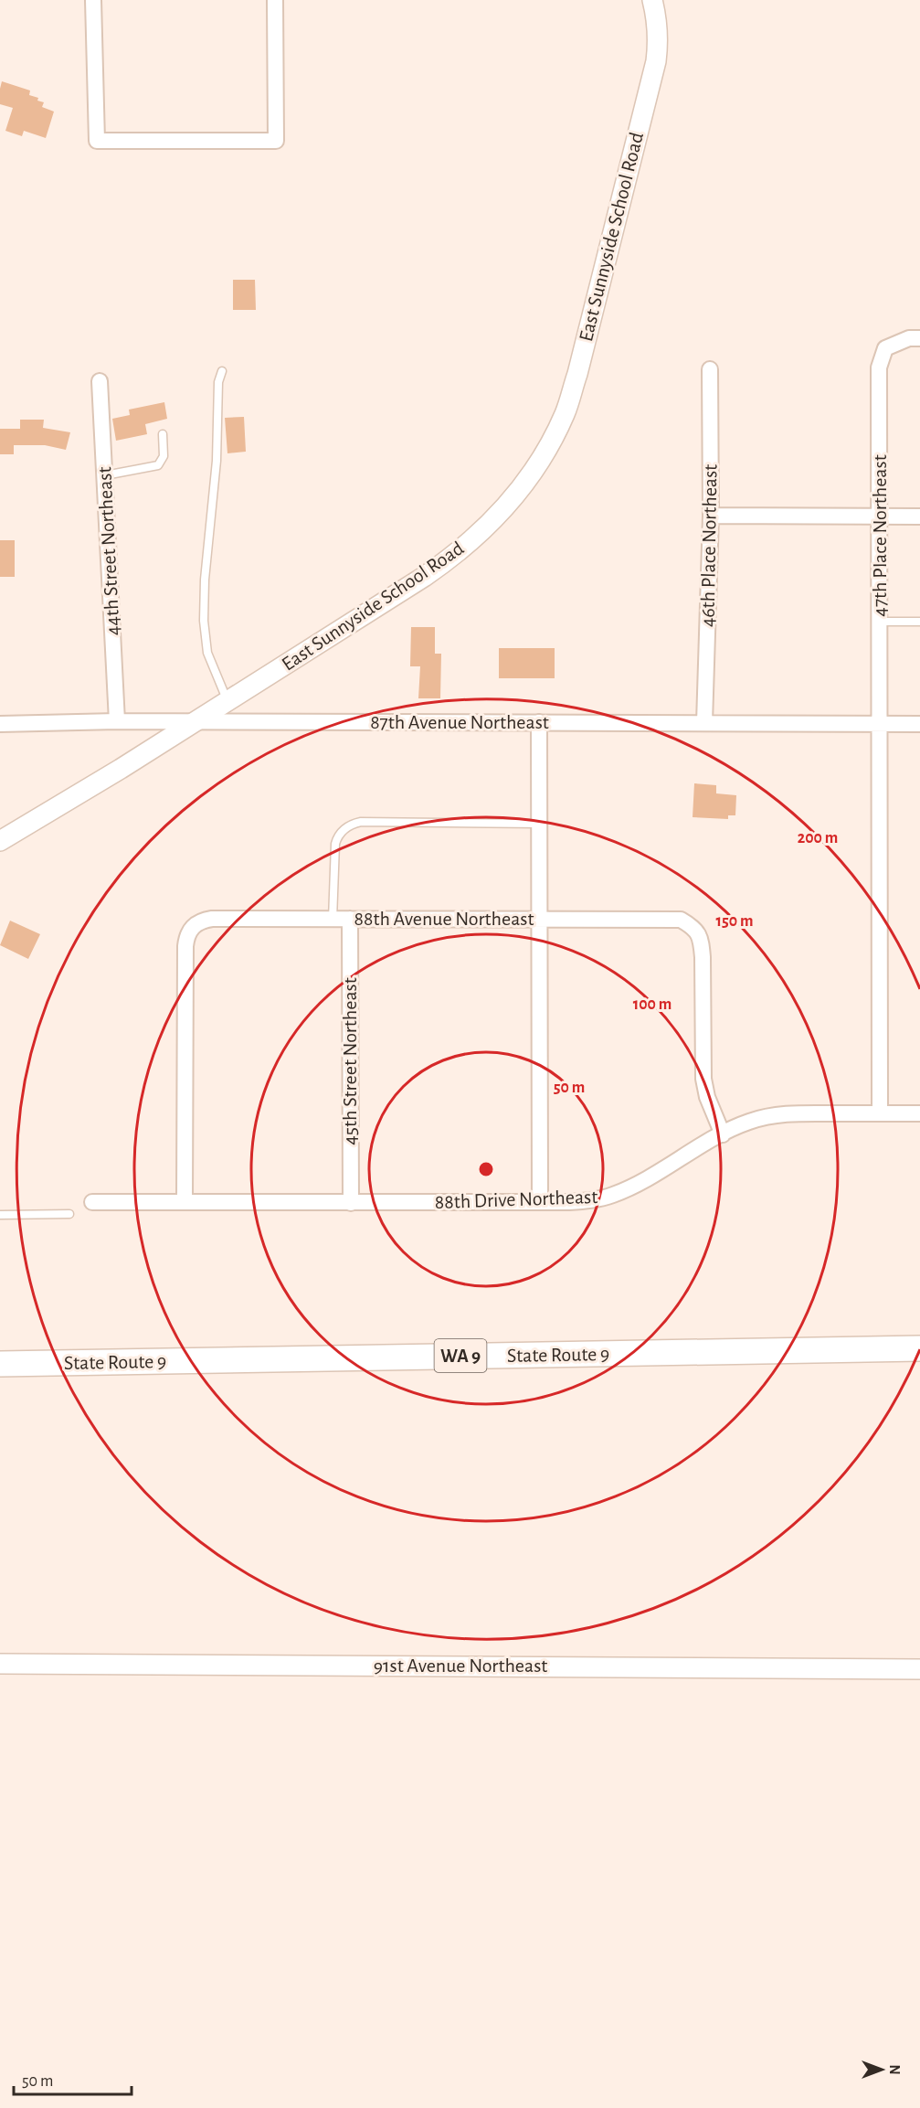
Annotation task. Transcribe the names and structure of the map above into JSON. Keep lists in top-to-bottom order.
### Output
{
  "streets": {
    "main road": ["State Route 9", "WA 9"],
    "street": [
      "East Sunnyside School Road",
      "47th PIace Northeast",
      "46th Place Northeast",
      "44th Street Northeast",
      "87th Avenue Northeast",
      "88th Avenue Northeast",
      "45th Street Northeast",
      "88th Drive Northeast",
      "91st Avenue Northeast"
    ]
  },
  "crossings": [
    ["East Sunnyside School Road", "87th Avenue Northeast"],
    ["47th PIace Northeast", "87th Avenue Northeast"],
    ["47th PIace Northeast", "88th Drive Northeast"],
    ["46th Place Northeast", "87th Avenue Northeast"],
    ["44th Street Northeast", "87th Avenue Northeast"],
    ["88th Avenue Northeast", "45th Street Northeast"],
    ["88th Avenue Northeast", "88th Drive Northeast"],
    ["45th Street Northeast", "88th Drive Northeast"]
  ],
  "scale_bar": "50 m",
  "north": "right",
  "rings": [
    "200 m",
    "150 m",
    "100 m",
    "50 m"
  ]
}
